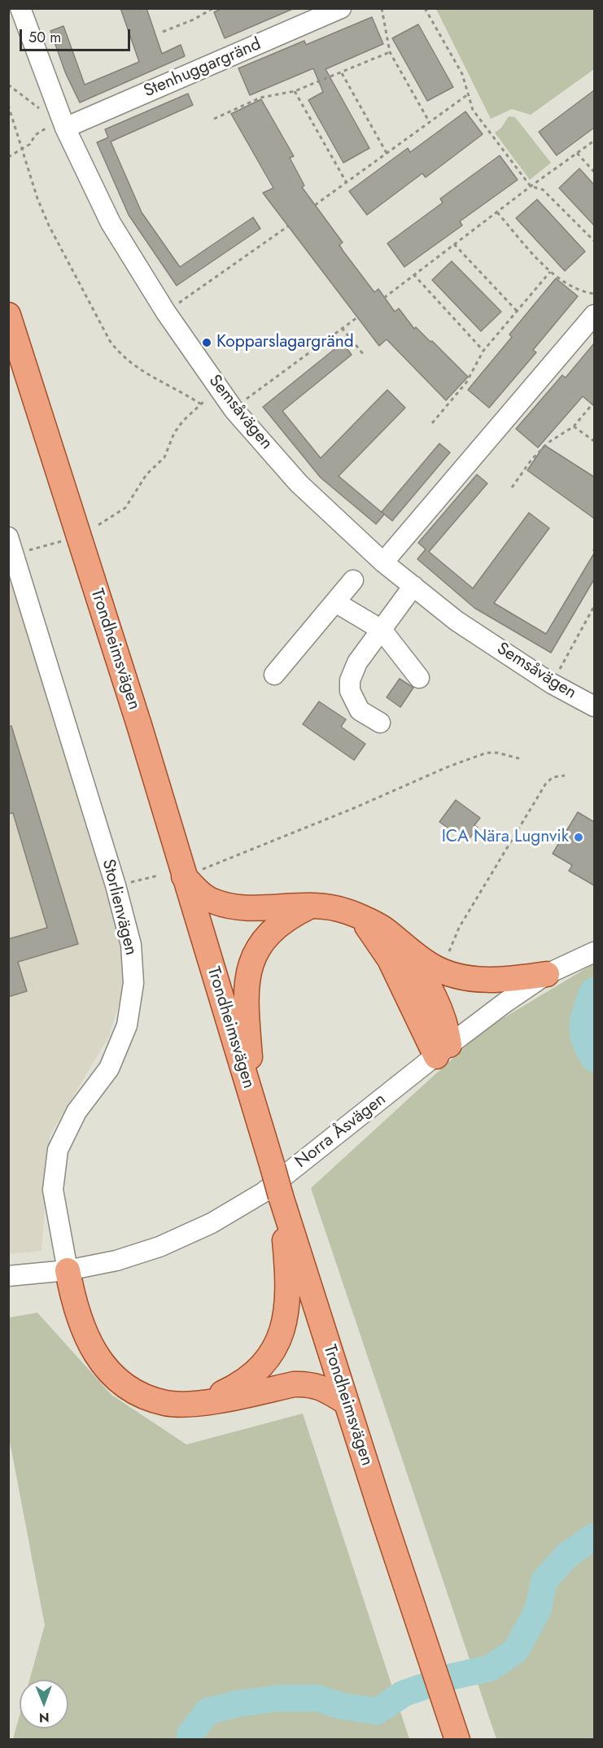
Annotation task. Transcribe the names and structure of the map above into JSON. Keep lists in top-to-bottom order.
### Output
{
  "streets": {
    "main road": ["Trondheimsvägen"],
    "street": [
      "Stenhuggargränd",
      "Semsåvägen",
      "Storlienvägen",
      "Norra Åsvägen"
    ]
  },
  "crossings": [
    ["Stenhuggargränd", "Semsåvägen"],
    ["Trondheimsvägen", "Norra Åsvägen"],
    ["Storlienvägen", "Norra Åsvägen"]
  ],
  "places": ["Kopparslagargränd", "ICA Nära Lugnvik"],
  "scale_bar": "50 m",
  "north": "bottom"
}
